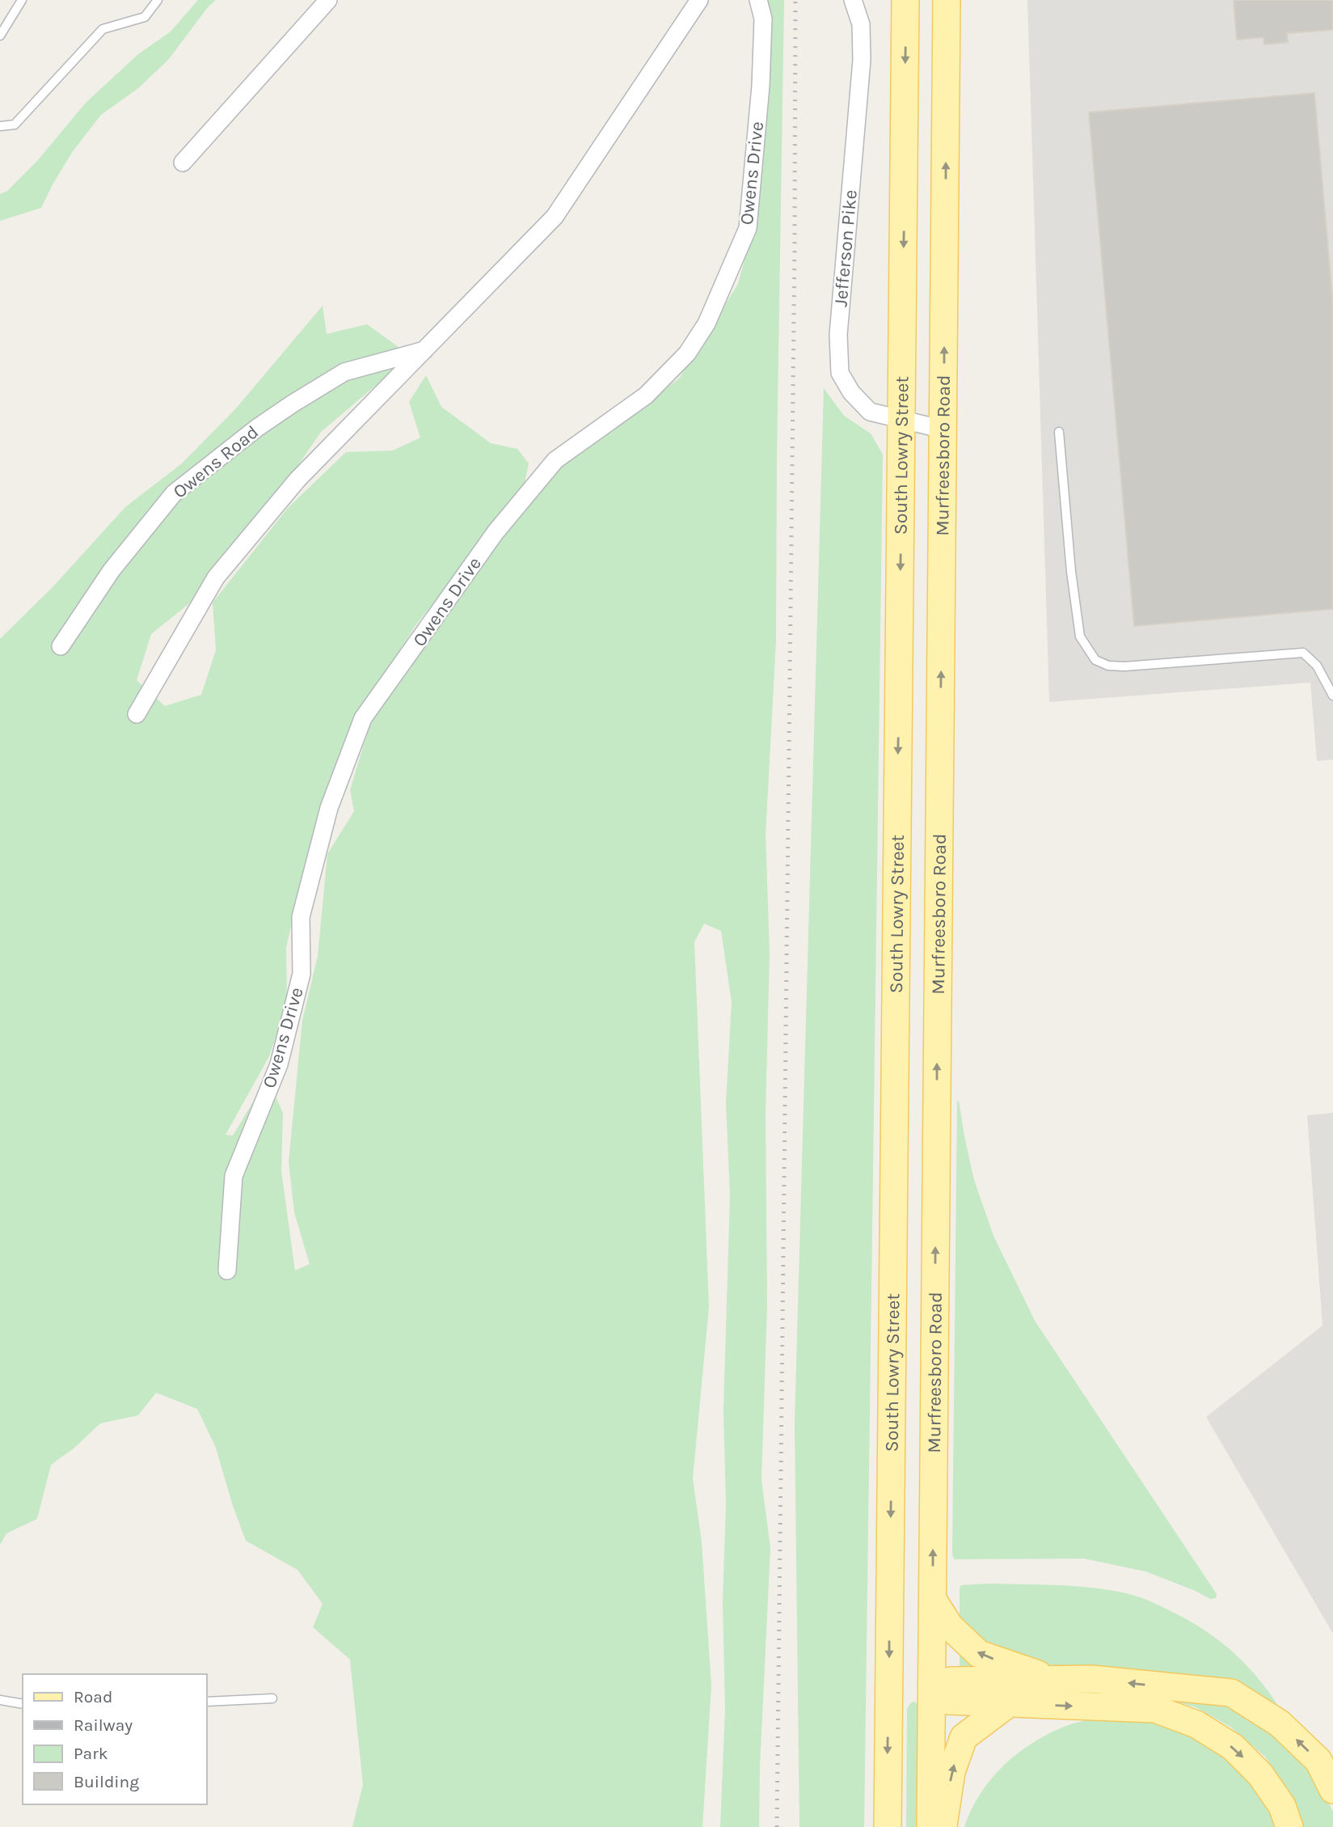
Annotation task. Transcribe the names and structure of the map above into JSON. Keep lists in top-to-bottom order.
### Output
{
  "streets": {
    "main road": ["South Lowry Street", "Murfreesboro Road"],
    "street": ["Owens Drive", "Jefferson Pike", "Owens Road"]
  },
  "crossings": [
    ["Jefferson Pike", "South Lowry Street"],
    ["Jefferson Pike", "Murfreesboro Road"]
  ],
  "one_way": ["South Lowry Street", "Murfreesboro Road"],
  "legend": [
    "Road",
    "Railway",
    "Park",
    "Building"
  ]
}
